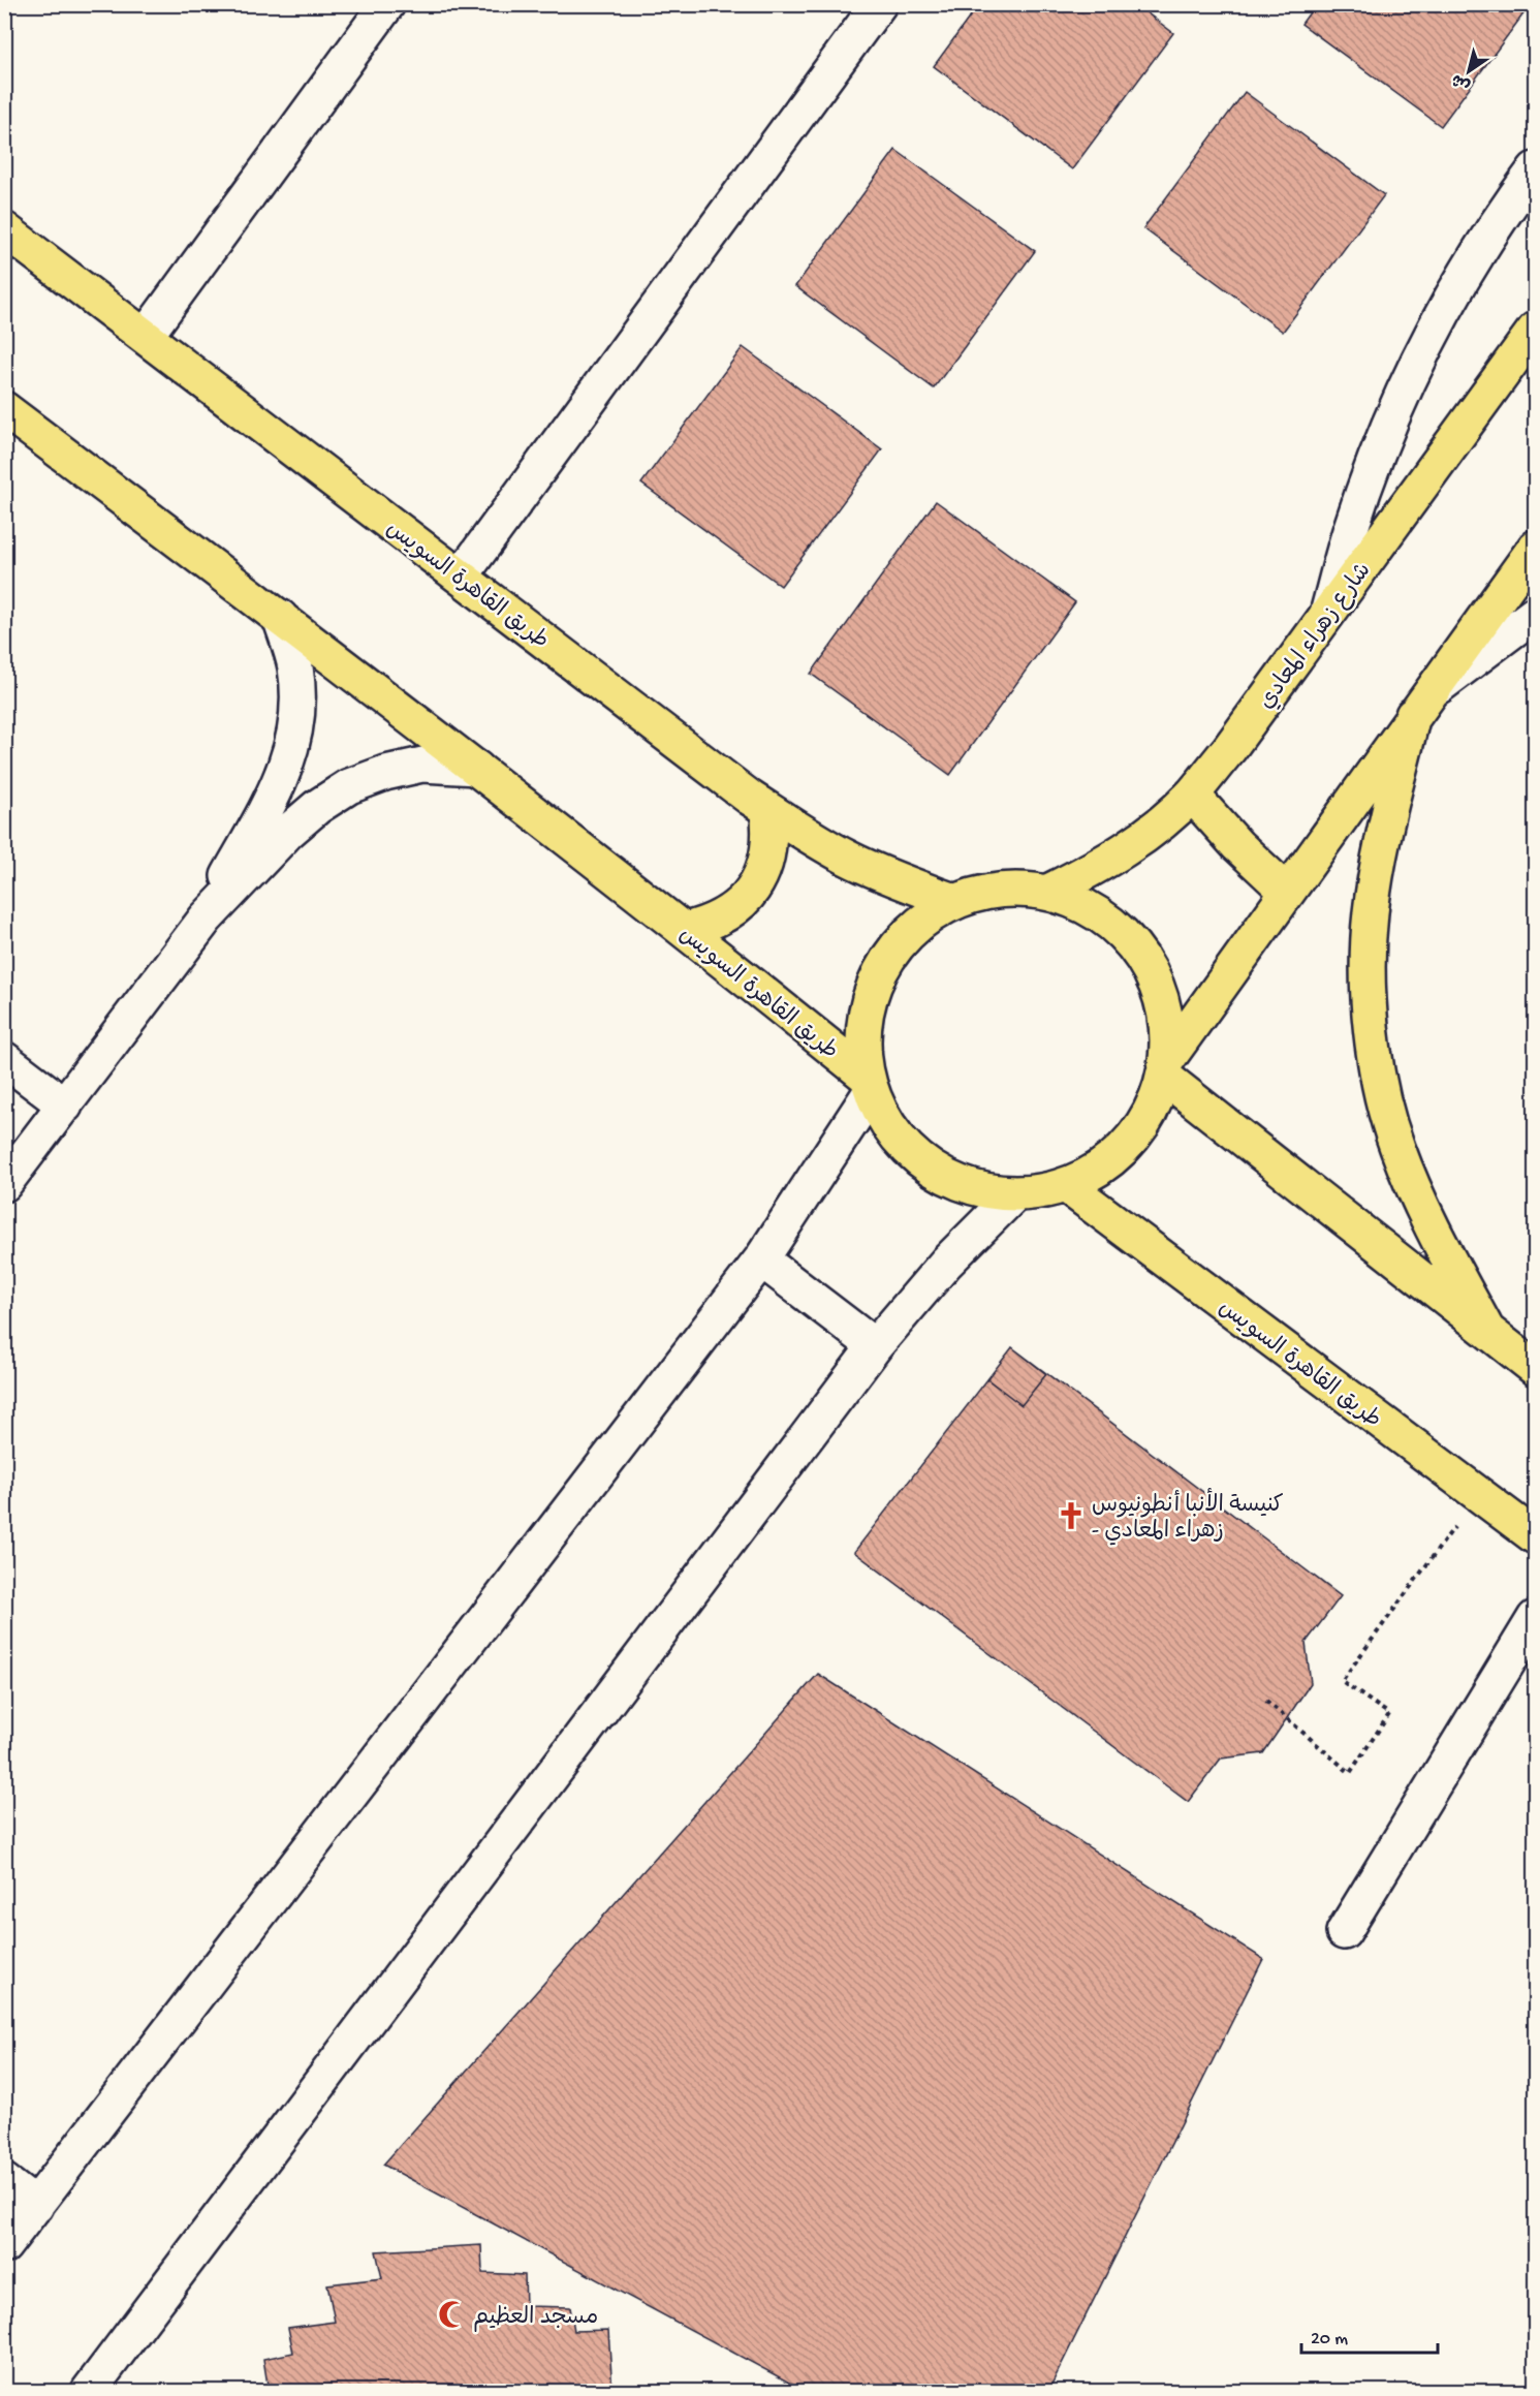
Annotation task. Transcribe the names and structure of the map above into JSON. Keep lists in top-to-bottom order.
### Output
{
  "streets": {
    "main road": ["طريق القاهرة السويس", "شارع زهراء المعادي"]
  },
  "places": {
    "church": ["كنيسة الأنبا أنطونيوس - زهراء المعادي"],
    "mosque": ["مسجد العظيم"]
  },
  "scale_bar": "20 m",
  "north": "bottom left"
}
